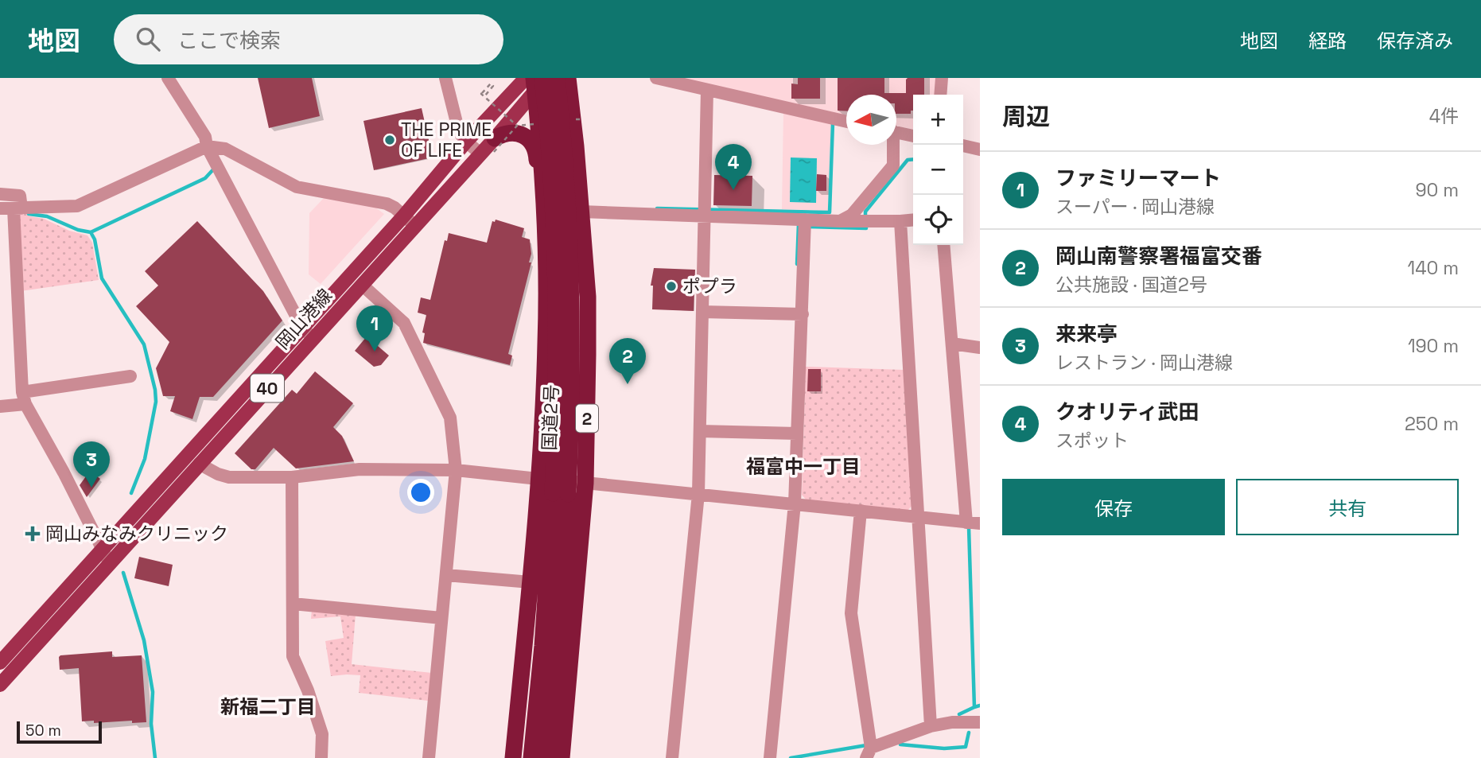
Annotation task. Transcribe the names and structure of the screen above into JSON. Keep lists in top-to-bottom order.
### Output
{
  "streets": {
    "highway": ["国道2号", "2"],
    "main road": ["岡山港線", "40"]
  },
  "crossings": [
    ["岡山港線", "国道2号"]
  ],
  "districts": ["福富中一丁目", "新福二丁目"],
  "places": {
    "other": ["THE PRIME OF LIFE", "ポプラ"],
    "health": ["岡山みなみクリニック"]
  },
  "scale_bar": "50 m",
  "north": "left",
  "page": {
    "header": "地図",
    "search": "ここで検索",
    "nav": ["地図", "経路", "保存済み"],
    "heading": ["周辺", "4件"],
    "map_buttons": ["+", "−"],
    "pins": [
      "4",
      "1",
      "2",
      "3"
    ],
    "list": [
      {
        "mark": "1",
        "name": "ファミリーマート",
        "note": "スーパー · 岡山港線",
        "value": "90 m"
      },
      {
        "mark": "2",
        "name": "岡山南警察署福富交番",
        "note": "公共施設 · 国道2号",
        "value": "140 m"
      },
      {
        "mark": "3",
        "name": "来来亭",
        "note": "レストラン · 岡山港線",
        "value": "190 m"
      },
      {
        "mark": "4",
        "name": "クオリティ武田",
        "note": "スポット",
        "value": "250 m"
      }
    ],
    "buttons": ["保存", "共有"],
    "scale": "50 m"
  }
}
